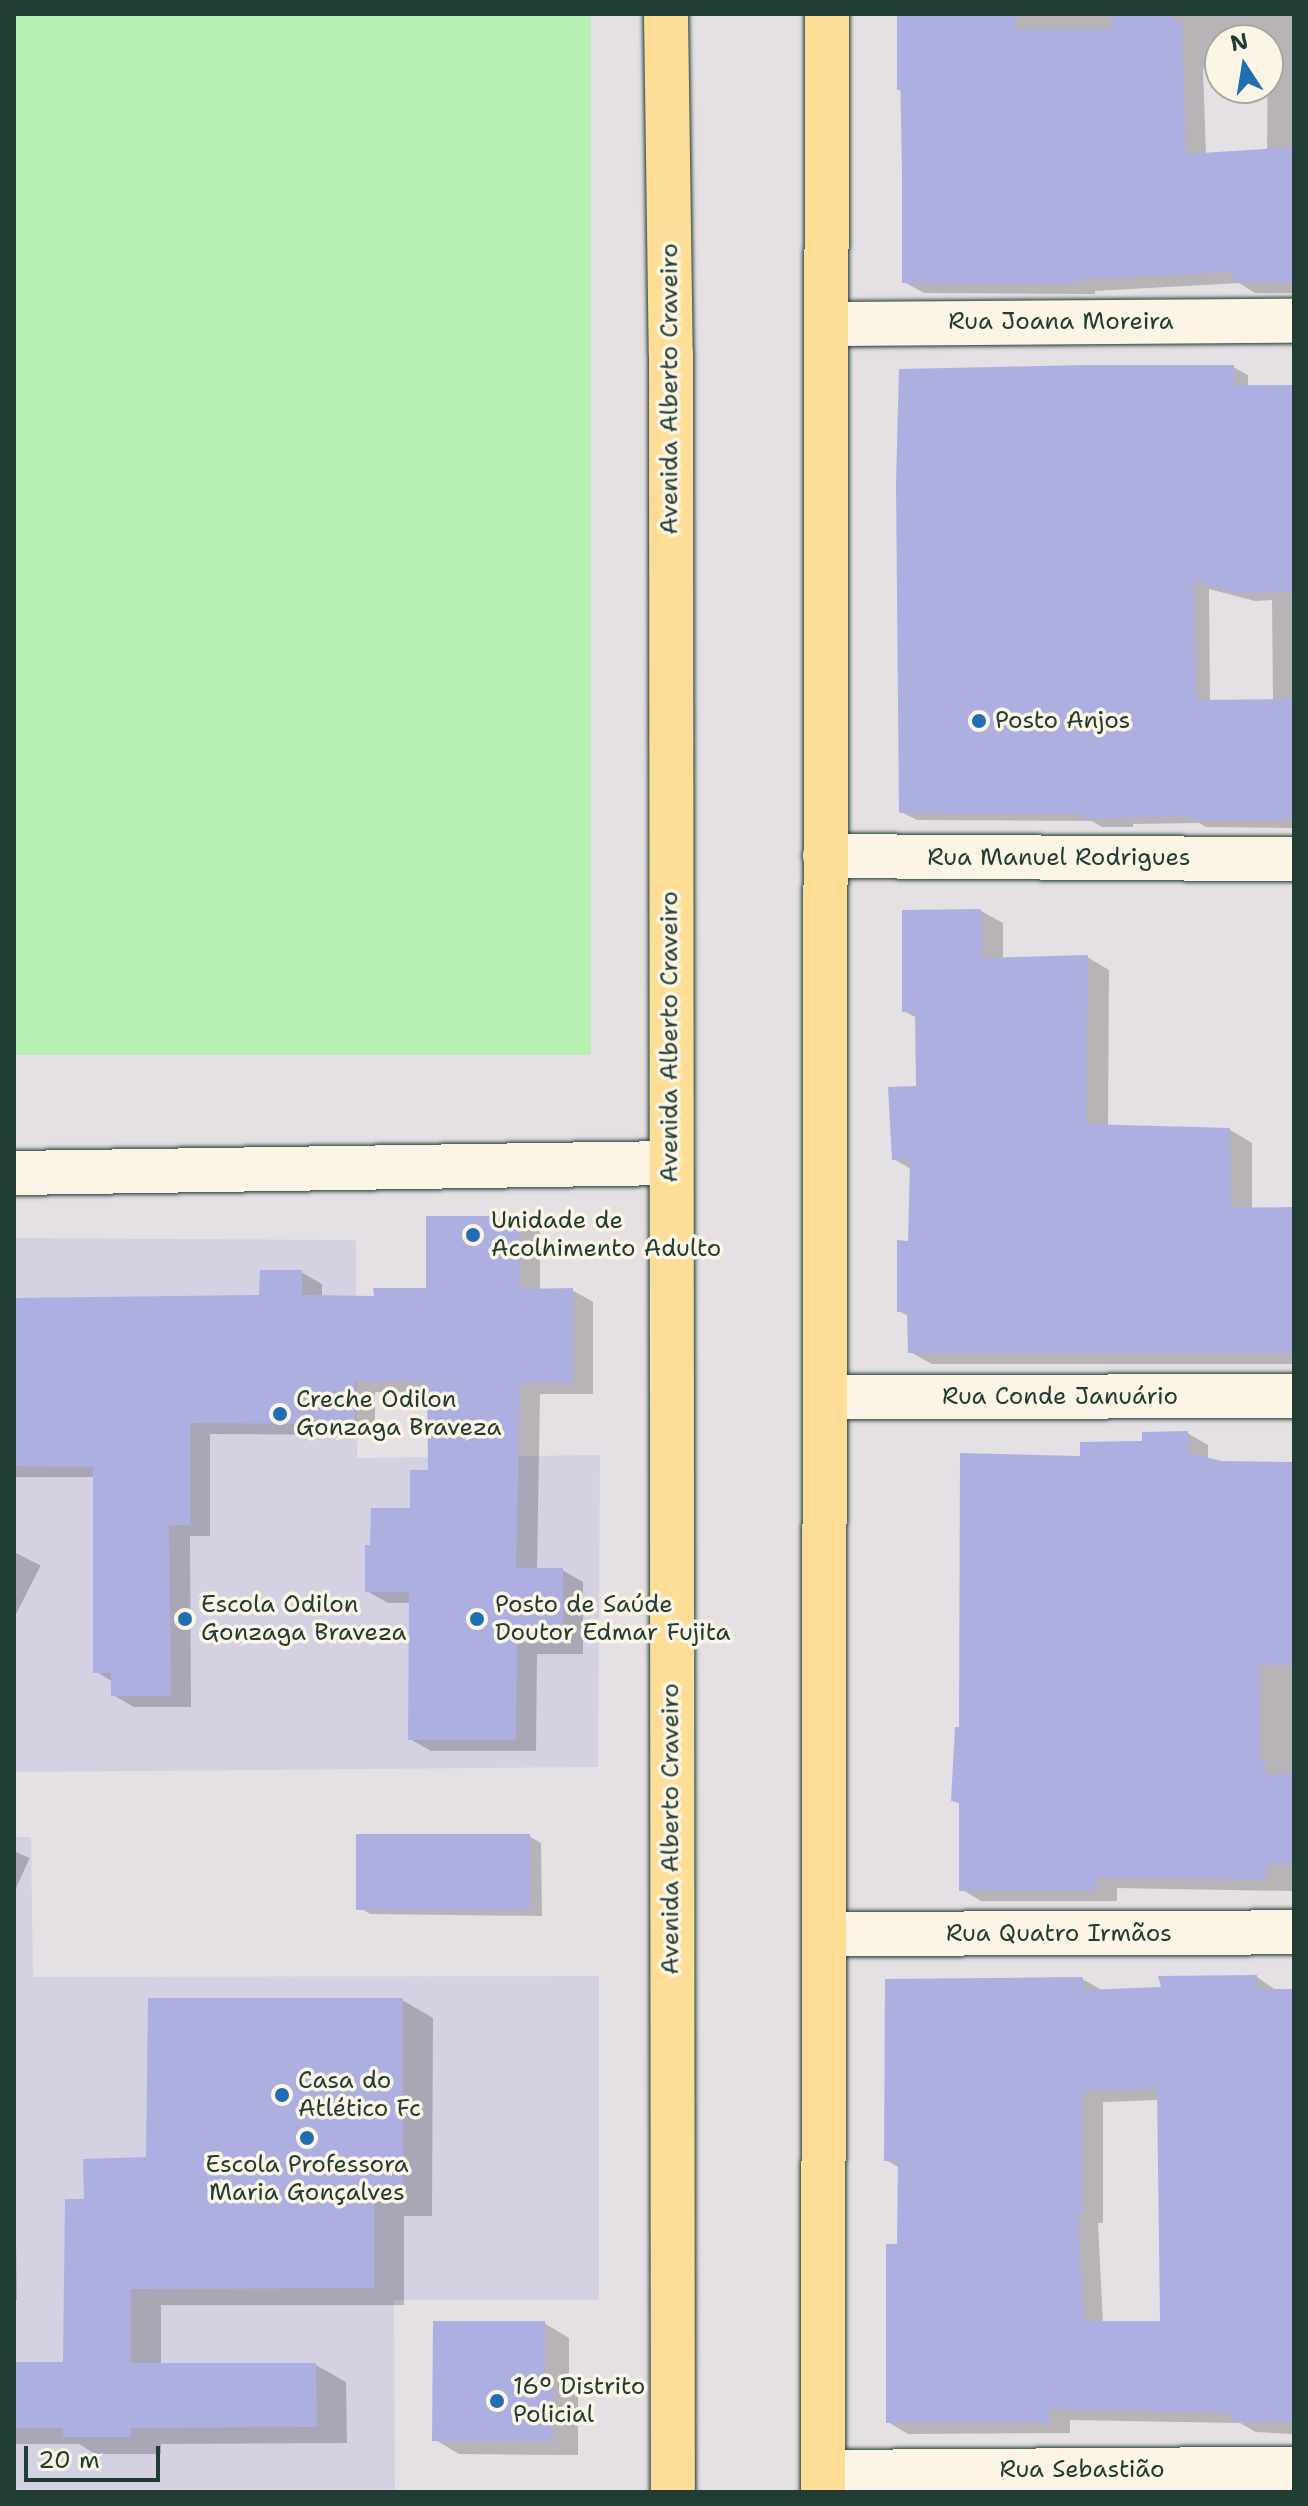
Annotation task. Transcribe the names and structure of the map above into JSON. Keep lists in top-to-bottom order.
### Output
{
  "streets": {
    "main road": ["Avenida Alberto Craveiro"],
    "street": [
      "Rua Joana Moreira",
      "Rua Manuel Rodrigues",
      "Rua Conde Januário",
      "Rua Quatro Irmãos",
      "Rua Sebastião"
    ]
  },
  "places": [
    "Posto Anjos",
    "Unidade de Acolhimento Adulto",
    "Creche Odilon Gonzaga Braveza",
    "Escola Odilon Gonzaga Braveza",
    "Posto de Saúde Doutor Edmar Fujita",
    "Casa do Atlético Fc",
    "Escola Professora Maria Gonçalves",
    "16º Distrito Policial"
  ],
  "scale_bar": "20 m",
  "north": "top"
}
